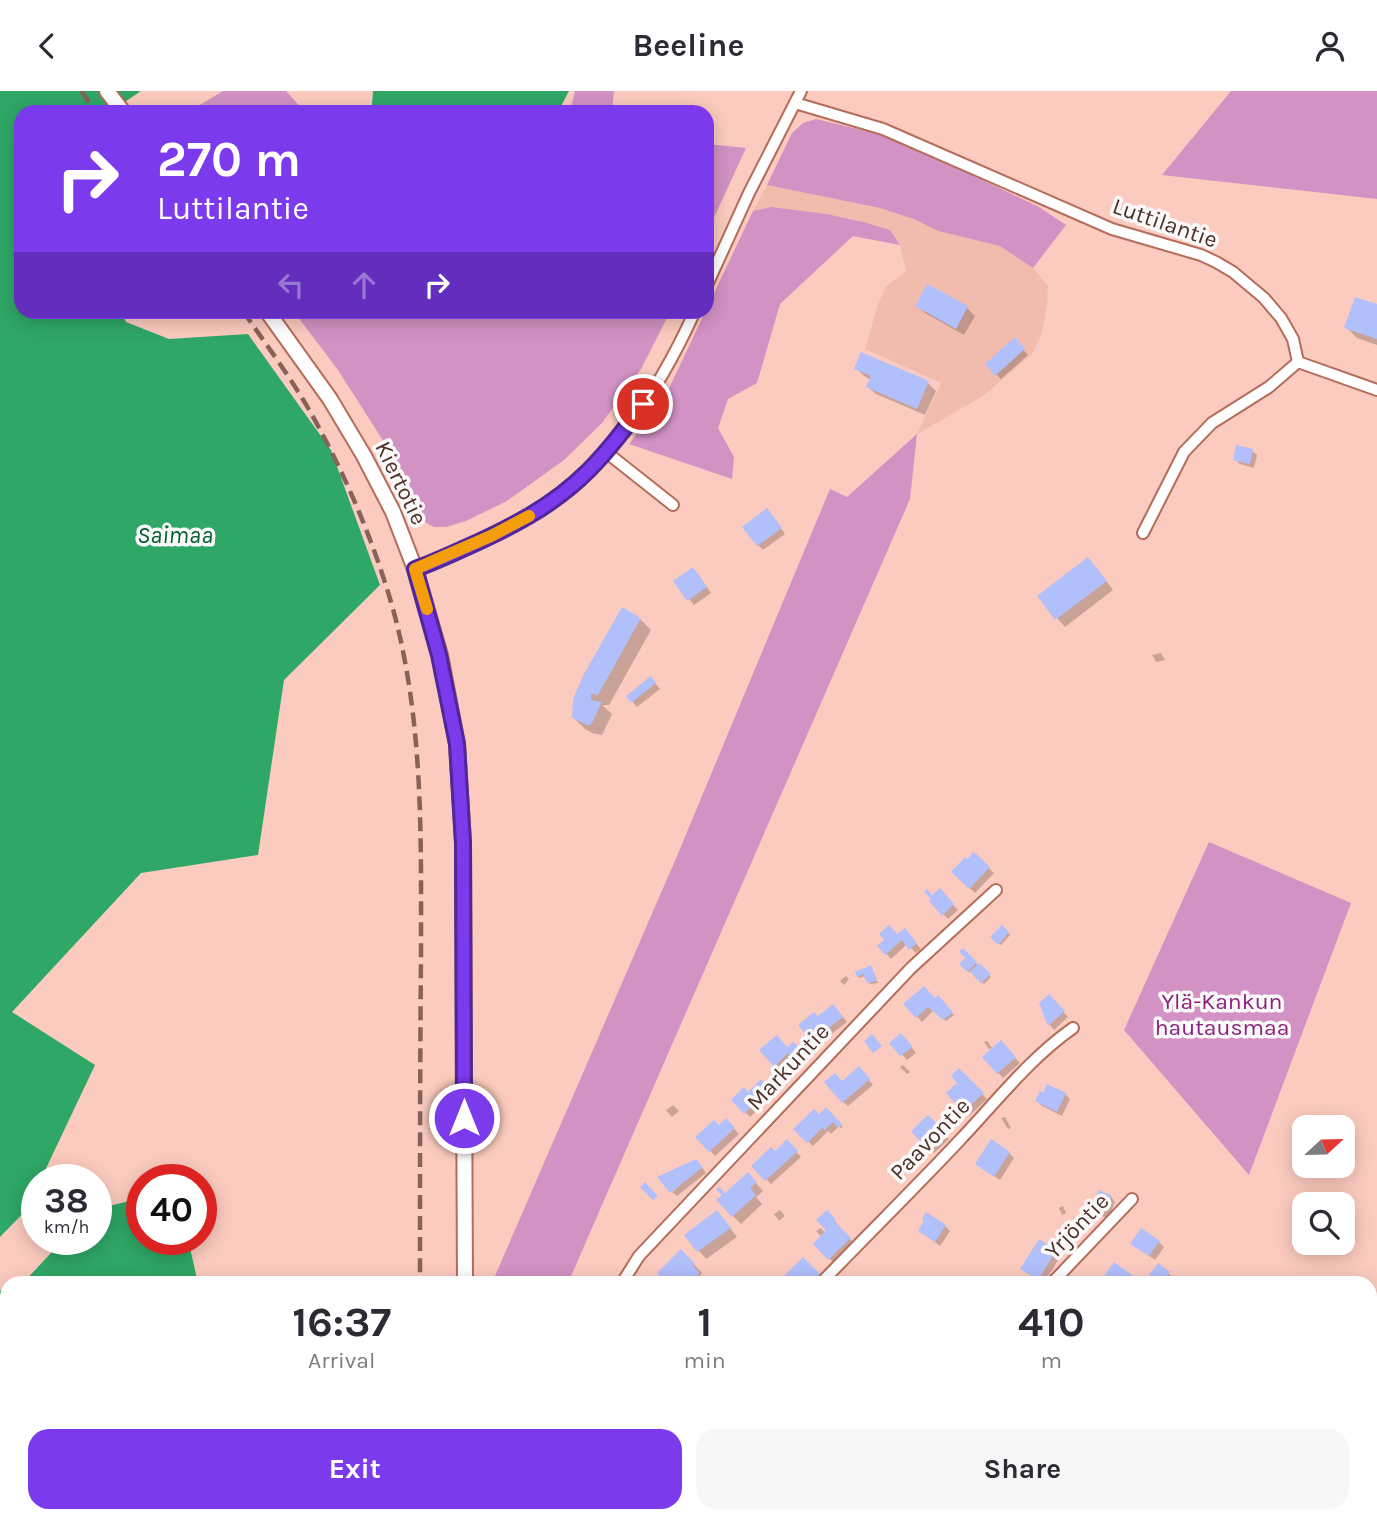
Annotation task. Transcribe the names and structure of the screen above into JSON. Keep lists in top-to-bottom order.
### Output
{
  "streets": {
    "street": [
      "Luttilantie",
      "Kiertotie",
      "Markuntie",
      "Paavontie",
      "Yrjöntie"
    ]
  },
  "water": ["Saimaa"],
  "parks": ["Ylä-Kankun hautausmaa"],
  "north": "right",
  "page": {
    "header": "Beeline",
    "turn": ["270 m", "Luttilantie"],
    "speed": "38 km/h",
    "limit": "40",
    "eta": [
      "16:37",
      "Arrival",
      "1",
      "min",
      "410",
      "m"
    ],
    "buttons": ["Exit", "Share"]
  }
}
